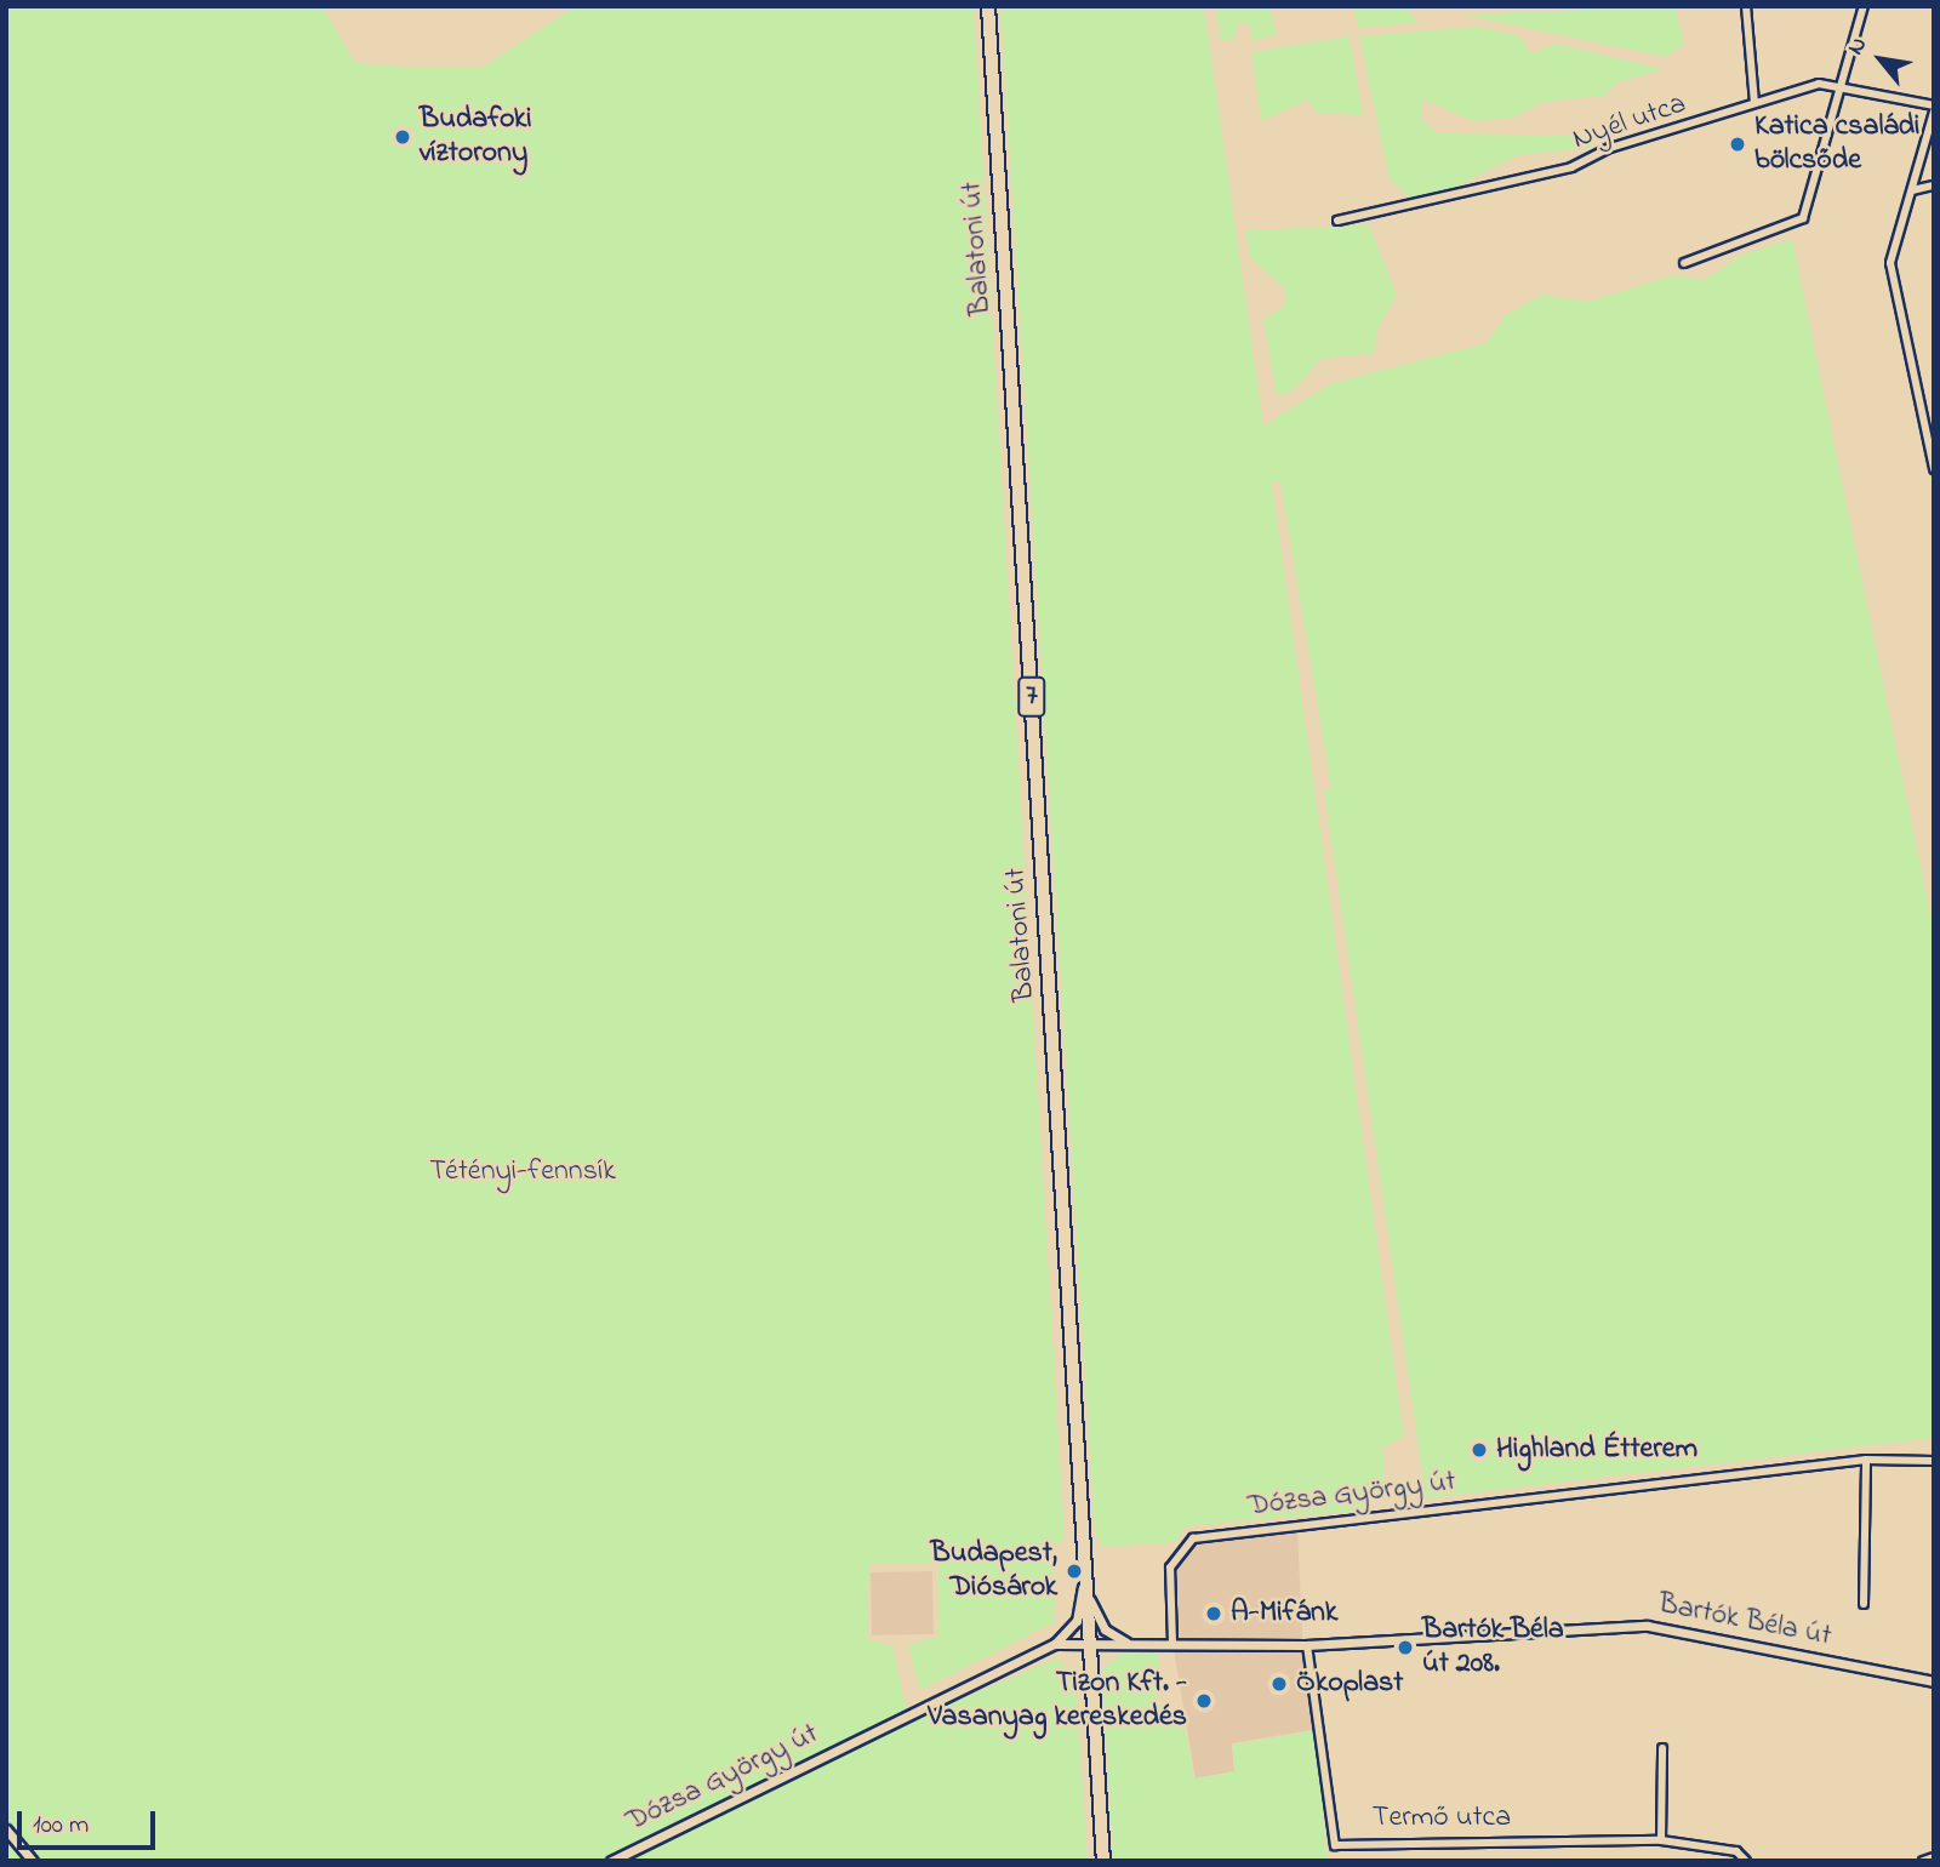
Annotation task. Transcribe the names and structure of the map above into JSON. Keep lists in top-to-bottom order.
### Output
{
  "streets": {
    "main road": ["Balatoni út", "7"],
    "street": [
      "Nyél utca",
      "Dózsa György út",
      "Bartók Béla út",
      "Termő utca"
    ]
  },
  "crossings": [
    ["Balatoni út", "Dózsa György út"],
    ["Balatoni út", "Bartók Béla út"],
    ["Dózsa György út", "Bartók Béla út"],
    ["Bartók Béla út", "Termő utca"]
  ],
  "parks": ["Tétényi-fennsík"],
  "places": [
    "Budafoki víztorony",
    "Katica családi bölcsőde",
    "Highland Étterem",
    "Budapest, Diósárok",
    "A-Mifánk",
    "Bartók Béla út 208.",
    "Ökoplast",
    "Tizon Kft. - Vasanyag kereskedés"
  ],
  "scale_bar": "100 m",
  "north": "top left"
}
